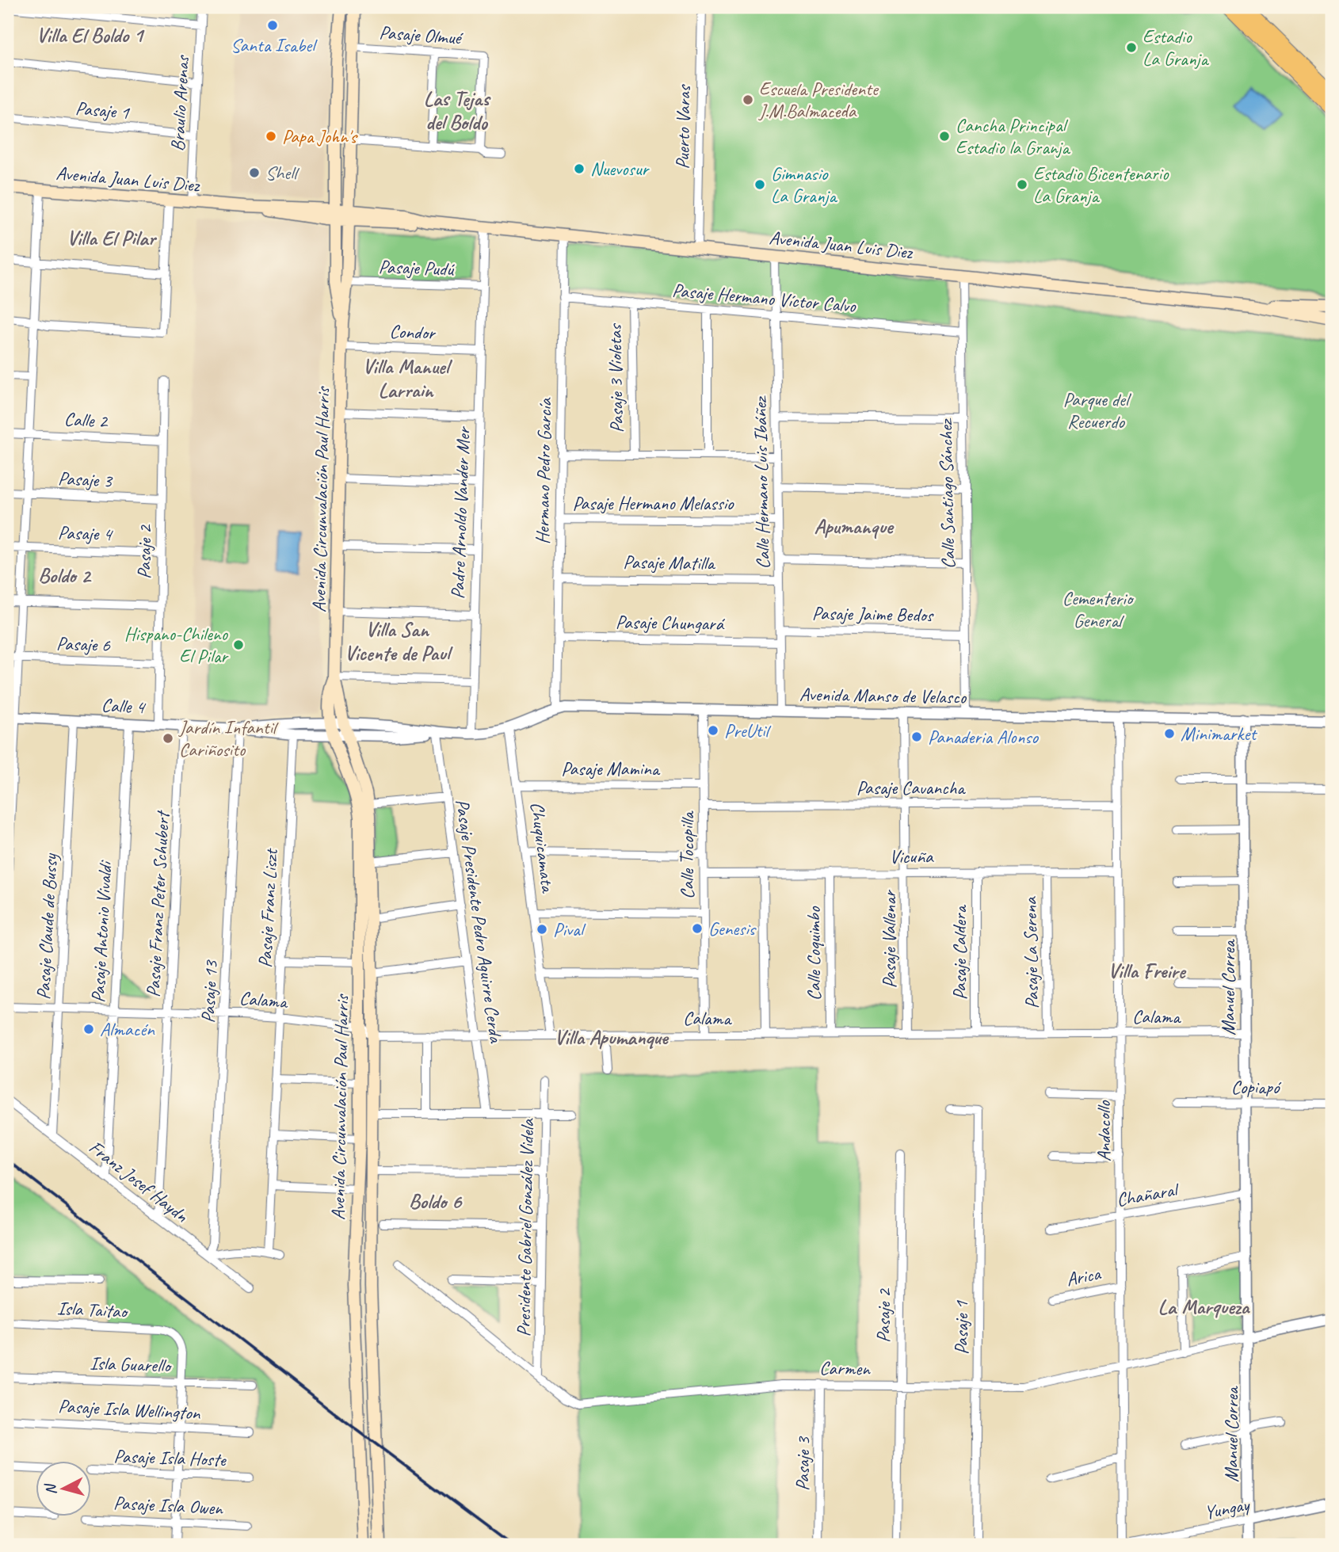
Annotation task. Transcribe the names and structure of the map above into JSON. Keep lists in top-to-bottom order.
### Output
{
  "streets": {
    "main road": ["Avenida Juan Luis Diez", "Avenida Circunvalación Paul Harris"],
    "street": [
      "Pasaje Olmué",
      "Braulio Arenas",
      "Pasaje 1",
      "Puerto Varas",
      "Pasaje Pudú",
      "Pasaje Hermano Víctor Calvo",
      "Condor",
      "Pasaje 3 Violetas",
      "Calle 2",
      "Hermano Pedro García",
      "Pasaje 3",
      "Calle Hermano Luis Ibáñez",
      "Calle Santiago Sánchez",
      "Pasaje Hermano Melassio",
      "Padre Arnoldo Vander Mer",
      "Pasaje 4",
      "Pasaje 2",
      "Pasaje Matilla",
      "Pasaje Jaime Bedos",
      "Pasaje Chungará",
      "Pasaje 6",
      "Avenida Manso de Velasco",
      "Calle 4",
      "Pasaje Mamina",
      "Pasaje Cavancha",
      "Chuquicamata",
      "Calle Tocopilla",
      "Vicuña",
      "Pasaje Franz Peter Schubert",
      "Pasaje Franz Liszt",
      "Pasaje Presidente Pedro Aguirre Cerda",
      "Pasaje Claude de Bussy",
      "Pasaje Antonio Vivaldi",
      "Pasaje Vallenar",
      "Pasaje Caldera",
      "Pasaje La Serena",
      "Calle Coquimbo",
      "Manuel Correa",
      "Pasaje 13",
      "Calama",
      "Copiapó",
      "Andacollo",
      "Franz Josef Haydn",
      "Chañaral",
      "Presidente Gabriel González Videla",
      "Arica",
      "Isla Taitao",
      "Isla Guarello",
      "Carmen",
      "Pasaje Isla Wellington",
      "Pasaje Isla Hoste",
      "Pasaje Isla Owen",
      "Yungay"
    ]
  },
  "crossings": [
    ["Pasaje Olmué", "Avenida Circunvalación Paul Harris"],
    ["Braulio Arenas", "Pasaje 1"],
    ["Braulio Arenas", "Avenida Juan Luis Diez"],
    ["Pasaje 1", "Carmen"],
    ["Puerto Varas", "Avenida Juan Luis Diez"],
    ["Avenida Juan Luis Diez", "Hermano Pedro García"],
    ["Avenida Juan Luis Diez", "Calle Hermano Luis Ibáñez"],
    ["Avenida Juan Luis Diez", "Calle Santiago Sánchez"],
    ["Avenida Juan Luis Diez", "Avenida Circunvalación Paul Harris"],
    ["Avenida Juan Luis Diez", "Padre Arnoldo Vander Mer"],
    ["Pasaje Pudú", "Avenida Circunvalación Paul Harris"],
    ["Pasaje Pudú", "Padre Arnoldo Vander Mer"],
    ["Pasaje Hermano Víctor Calvo", "Pasaje 3 Violetas"],
    ["Pasaje Hermano Víctor Calvo", "Hermano Pedro García"],
    ["Pasaje Hermano Víctor Calvo", "Calle Hermano Luis Ibáñez"],
    ["Pasaje Hermano Víctor Calvo", "Calle Santiago Sánchez"],
    ["Condor", "Avenida Circunvalación Paul Harris"],
    ["Condor", "Padre Arnoldo Vander Mer"],
    ["Calle 2", "Pasaje 2"],
    ["Hermano Pedro García", "Pasaje Hermano Melassio"],
    ["Hermano Pedro García", "Pasaje Matilla"],
    ["Hermano Pedro García", "Pasaje Chungará"],
    ["Hermano Pedro García", "Avenida Manso de Velasco"],
    ["Pasaje 3", "Pasaje 2"],
    ["Pasaje 3", "Carmen"],
    ["Calle Hermano Luis Ibáñez", "Pasaje Hermano Melassio"],
    ["Calle Hermano Luis Ibáñez", "Pasaje Matilla"],
    ["Calle Hermano Luis Ibáñez", "Pasaje Jaime Bedos"],
    ["Calle Hermano Luis Ibáñez", "Pasaje Chungará"],
    ["Calle Hermano Luis Ibáñez", "Avenida Manso de Velasco"],
    ["Calle Santiago Sánchez", "Pasaje Jaime Bedos"],
    ["Calle Santiago Sánchez", "Avenida Manso de Velasco"],
    ["Avenida Circunvalación Paul Harris", "Avenida Manso de Velasco"],
    ["Avenida Circunvalación Paul Harris", "Calle 4"],
    ["Avenida Circunvalación Paul Harris", "Calama"],
    ["Padre Arnoldo Vander Mer", "Avenida Manso de Velasco"],
    ["Pasaje 4", "Pasaje 2"],
    ["Pasaje 2", "Pasaje 6"],
    ["Pasaje 2", "Calle 4"],
    ["Pasaje 2", "Carmen"],
    ["Avenida Manso de Velasco", "Calle 4"],
    ["Avenida Manso de Velasco", "Chuquicamata"],
    ["Avenida Manso de Velasco", "Calle Tocopilla"],
    ["Avenida Manso de Velasco", "Pasaje Presidente Pedro Aguirre Cerda"],
    ["Avenida Manso de Velasco", "Pasaje Vallenar"],
    ["Avenida Manso de Velasco", "Manuel Correa"],
    ["Avenida Manso de Velasco", "Andacollo"],
    ["Calle 4", "Pasaje Franz Peter Schubert"],
    ["Calle 4", "Pasaje Franz Liszt"],
    ["Calle 4", "Pasaje Claude de Bussy"],
    ["Calle 4", "Pasaje Antonio Vivaldi"],
    ["Calle 4", "Pasaje 13"],
    ["Pasaje Mamina", "Chuquicamata"],
    ["Pasaje Mamina", "Calle Tocopilla"],
    ["Pasaje Cavancha", "Calle Tocopilla"],
    ["Pasaje Cavancha", "Pasaje Vallenar"],
    ["Pasaje Cavancha", "Andacollo"],
    ["Chuquicamata", "Calama"],
    ["Calle Tocopilla", "Vicuña"],
    ["Calle Tocopilla", "Calama"],
    ["Vicuña", "Pasaje Vallenar"],
    ["Vicuña", "Pasaje Caldera"],
    ["Vicuña", "Pasaje La Serena"],
    ["Vicuña", "Calle Coquimbo"],
    ["Vicuña", "Andacollo"],
    ["Pasaje Franz Peter Schubert", "Calama"],
    ["Pasaje Franz Peter Schubert", "Franz Josef Haydn"],
    ["Pasaje Franz Liszt", "Calama"],
    ["Pasaje Presidente Pedro Aguirre Cerda", "Calama"],
    ["Pasaje Claude de Bussy", "Calama"],
    ["Pasaje Claude de Bussy", "Franz Josef Haydn"],
    ["Pasaje Antonio Vivaldi", "Calama"],
    ["Pasaje Antonio Vivaldi", "Franz Josef Haydn"],
    ["Pasaje Vallenar", "Calama"],
    ["Pasaje Caldera", "Calama"],
    ["Pasaje La Serena", "Calama"],
    ["Calle Coquimbo", "Calama"],
    ["Manuel Correa", "Calama"],
    ["Manuel Correa", "Copiapó"],
    ["Manuel Correa", "Chañaral"],
    ["Manuel Correa", "Carmen"],
    ["Manuel Correa", "Yungay"],
    ["Pasaje 13", "Calama"],
    ["Pasaje 13", "Franz Josef Haydn"],
    ["Calama", "Andacollo"],
    ["Andacollo", "Chañaral"],
    ["Andacollo", "Arica"],
    ["Andacollo", "Carmen"],
    ["Presidente Gabriel González Videla", "Carmen"],
    ["Isla Taitao", "Isla Guarello"]
  ],
  "districts": [
    "Villa El Boldo 1",
    "Las Tejas del Boldo",
    "Villa El Pilar",
    "Villa Manuel Larrain",
    "Apumanque",
    "Boldo 2",
    "Villa San Vicente de Paul",
    "Villa Freire",
    "Villa Apumanque",
    "Boldo 6",
    "La Marqueza"
  ],
  "parks": ["Parque del Recuerdo", "Cementerio General"],
  "places": [
    "Santa Isabel",
    "Estadio La Granja",
    "Escuela Presidente J.M.Balmaceda",
    "Papa John's",
    "Cancha Principal Estadio la Granja",
    "Nuevosur",
    "Shell",
    "Gimnasio La Granja",
    "Estadio Bicentenario La Granja",
    "Hispano-Chileno El Pilar",
    "PreUtil",
    "Minimarket",
    "Panaderia Alonso",
    "Jardín Infantil Cariñosito",
    "Genesis",
    "Pival",
    "Almacén"
  ],
  "north": "left"
}
